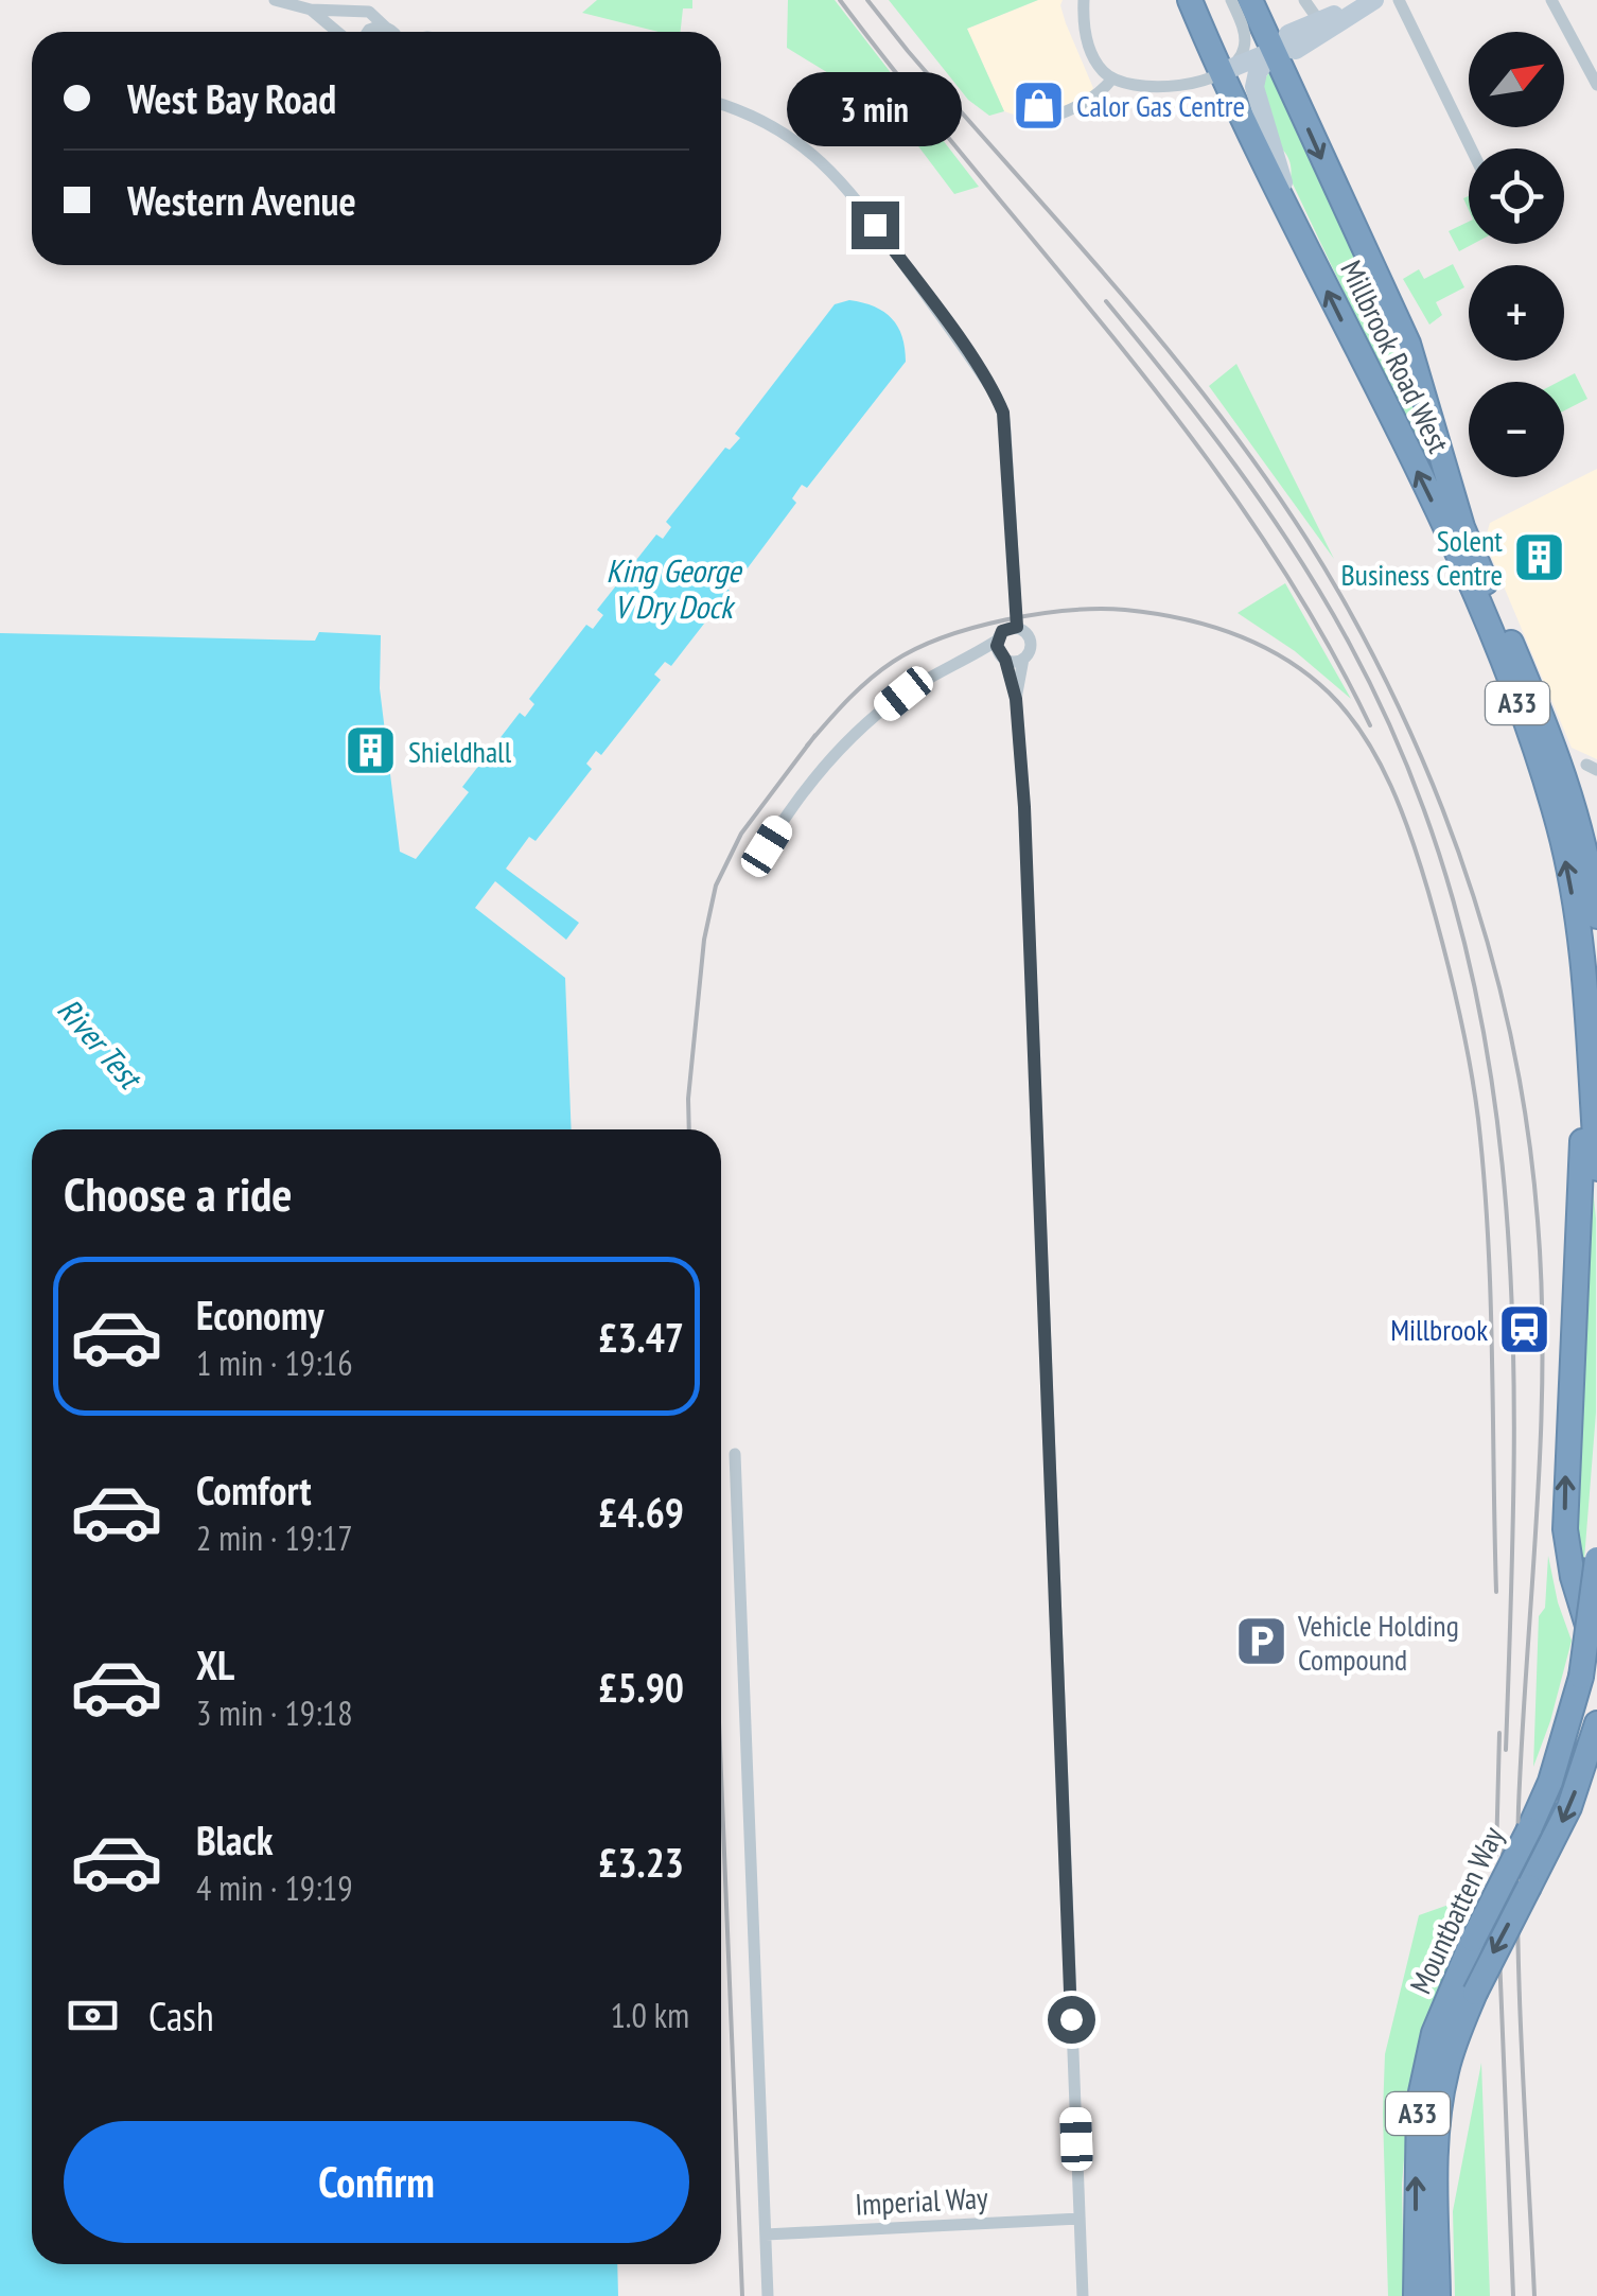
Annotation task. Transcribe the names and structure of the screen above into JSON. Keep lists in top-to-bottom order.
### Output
{
  "streets": {
    "highway": ["Millbrook Road West", "A33", "Mountbatten Way"],
    "street": ["Imperial Way"]
  },
  "water": ["King George V Dry Dock", "River Test"],
  "places": {
    "shop": ["Calor Gas Centre"],
    "building": ["Solent Business Centre", "Shieldhall"],
    "station": ["Millbrook"],
    "parking": ["Vehicle Holding Compound"]
  },
  "north": "top right",
  "page": {
    "map_buttons": ["+", "−"],
    "banner": ["West Bay Road", "Western Avenue"],
    "bubble": "3 min",
    "heading": "Choose a ride",
    "list": [
      {
        "name": "Economy",
        "note": "1 min · 19:16",
        "value": "£3.47"
      },
      {
        "name": "Comfort",
        "note": "2 min · 19:17",
        "value": "£4.69"
      },
      {
        "name": "XL",
        "note": "3 min · 19:18",
        "value": "£5.90"
      },
      {
        "name": "Black",
        "note": "4 min · 19:19",
        "value": "£3.23"
      }
    ],
    "pay": ["Cash", "1.0 km"],
    "buttons": "Confirm"
  }
}
